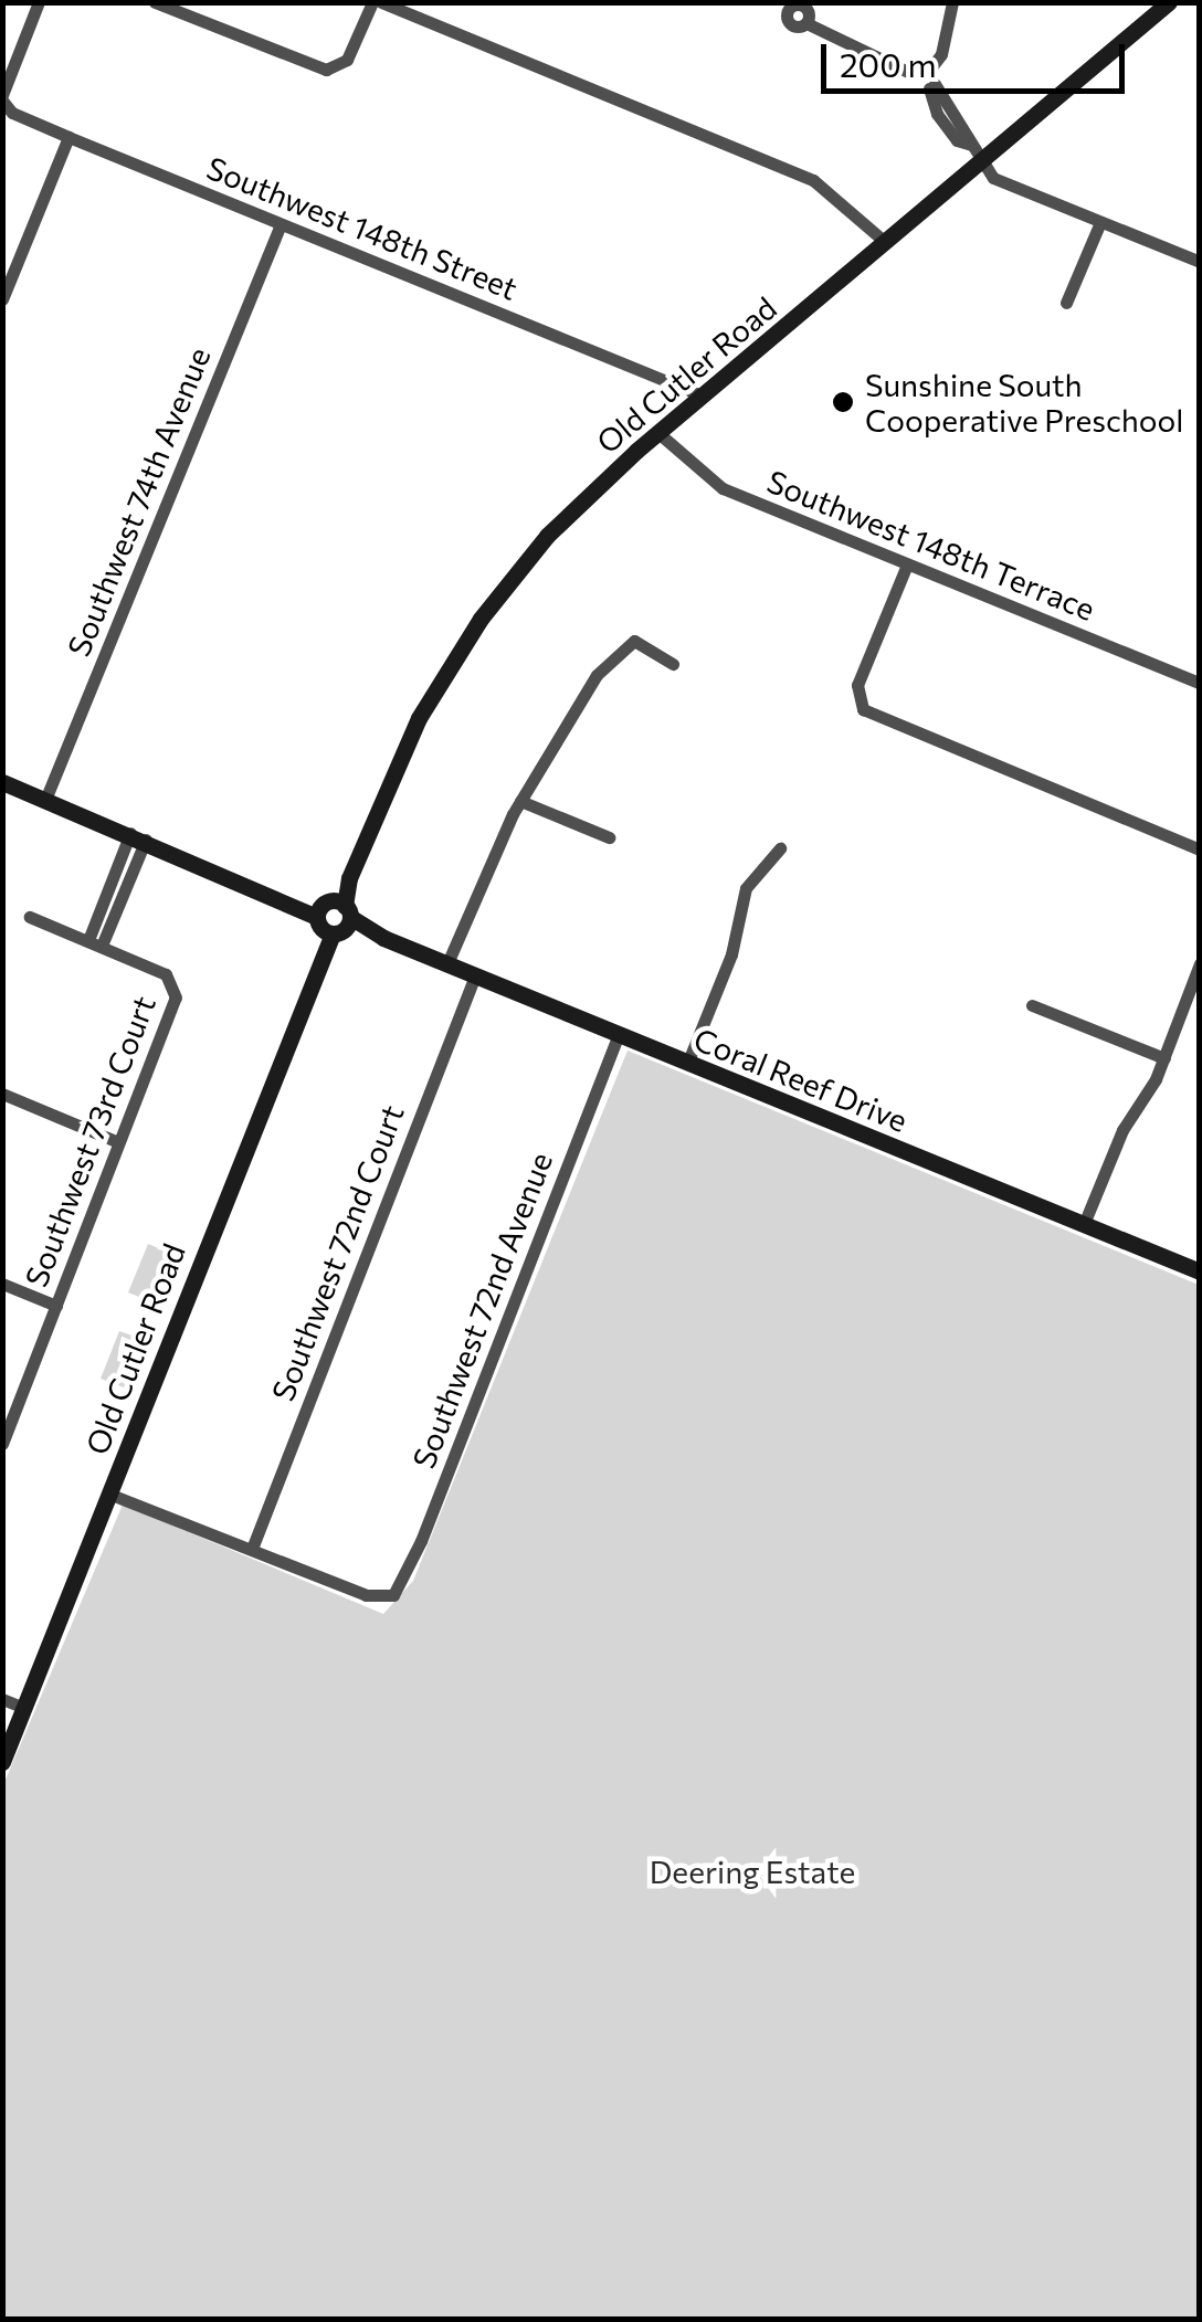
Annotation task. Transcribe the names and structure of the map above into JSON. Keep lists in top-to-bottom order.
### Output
{
  "streets": {
    "main road": ["Old Cutler Road", "Coral Reef Drive"],
    "street": [
      "Southwest 148th Street",
      "Southwest 74th Avenue",
      "Southwest 148th Terrace",
      "Southwest 73rd Court",
      "Southwest 72nd Court",
      "Southwest 72nd Avenue"
    ]
  },
  "crossings": [
    ["Southwest 148th Street", "Old Cutler Road"],
    ["Southwest 148th Street", "Southwest 74th Avenue"],
    ["Old Cutler Road", "Southwest 148th Terrace"],
    ["Old Cutler Road", "Coral Reef Drive"],
    ["Southwest 74th Avenue", "Coral Reef Drive"],
    ["Coral Reef Drive", "Southwest 72nd Court"],
    ["Coral Reef Drive", "Southwest 72nd Avenue"],
    ["Southwest 72nd Court", "Southwest 72nd Avenue"]
  ],
  "parks": ["Deering Estate"],
  "places": ["Sunshine South Cooperative Preschool"],
  "scale_bar": "200 m"
}
